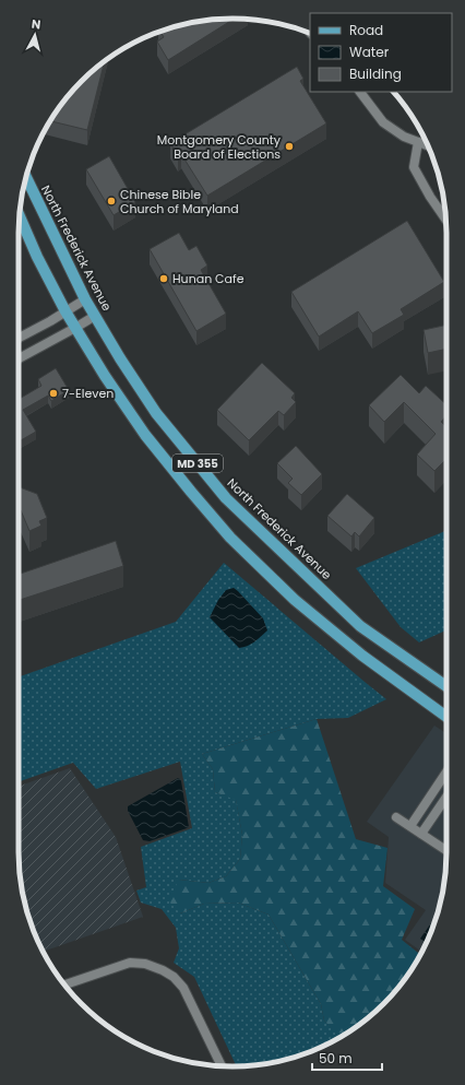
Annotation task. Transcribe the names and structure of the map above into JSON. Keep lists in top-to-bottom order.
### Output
{
  "streets": {
    "main road": ["North Frederick Avenue", "MD 355"]
  },
  "places": [
    "Montgomery County Board of Elections",
    "Chinese Bible Church of Maryland",
    "Hunan Cafe",
    "7-Eleven"
  ],
  "legend": ["Road", "Water", "Building"],
  "scale_bar": "50 m",
  "north": "top"
}
